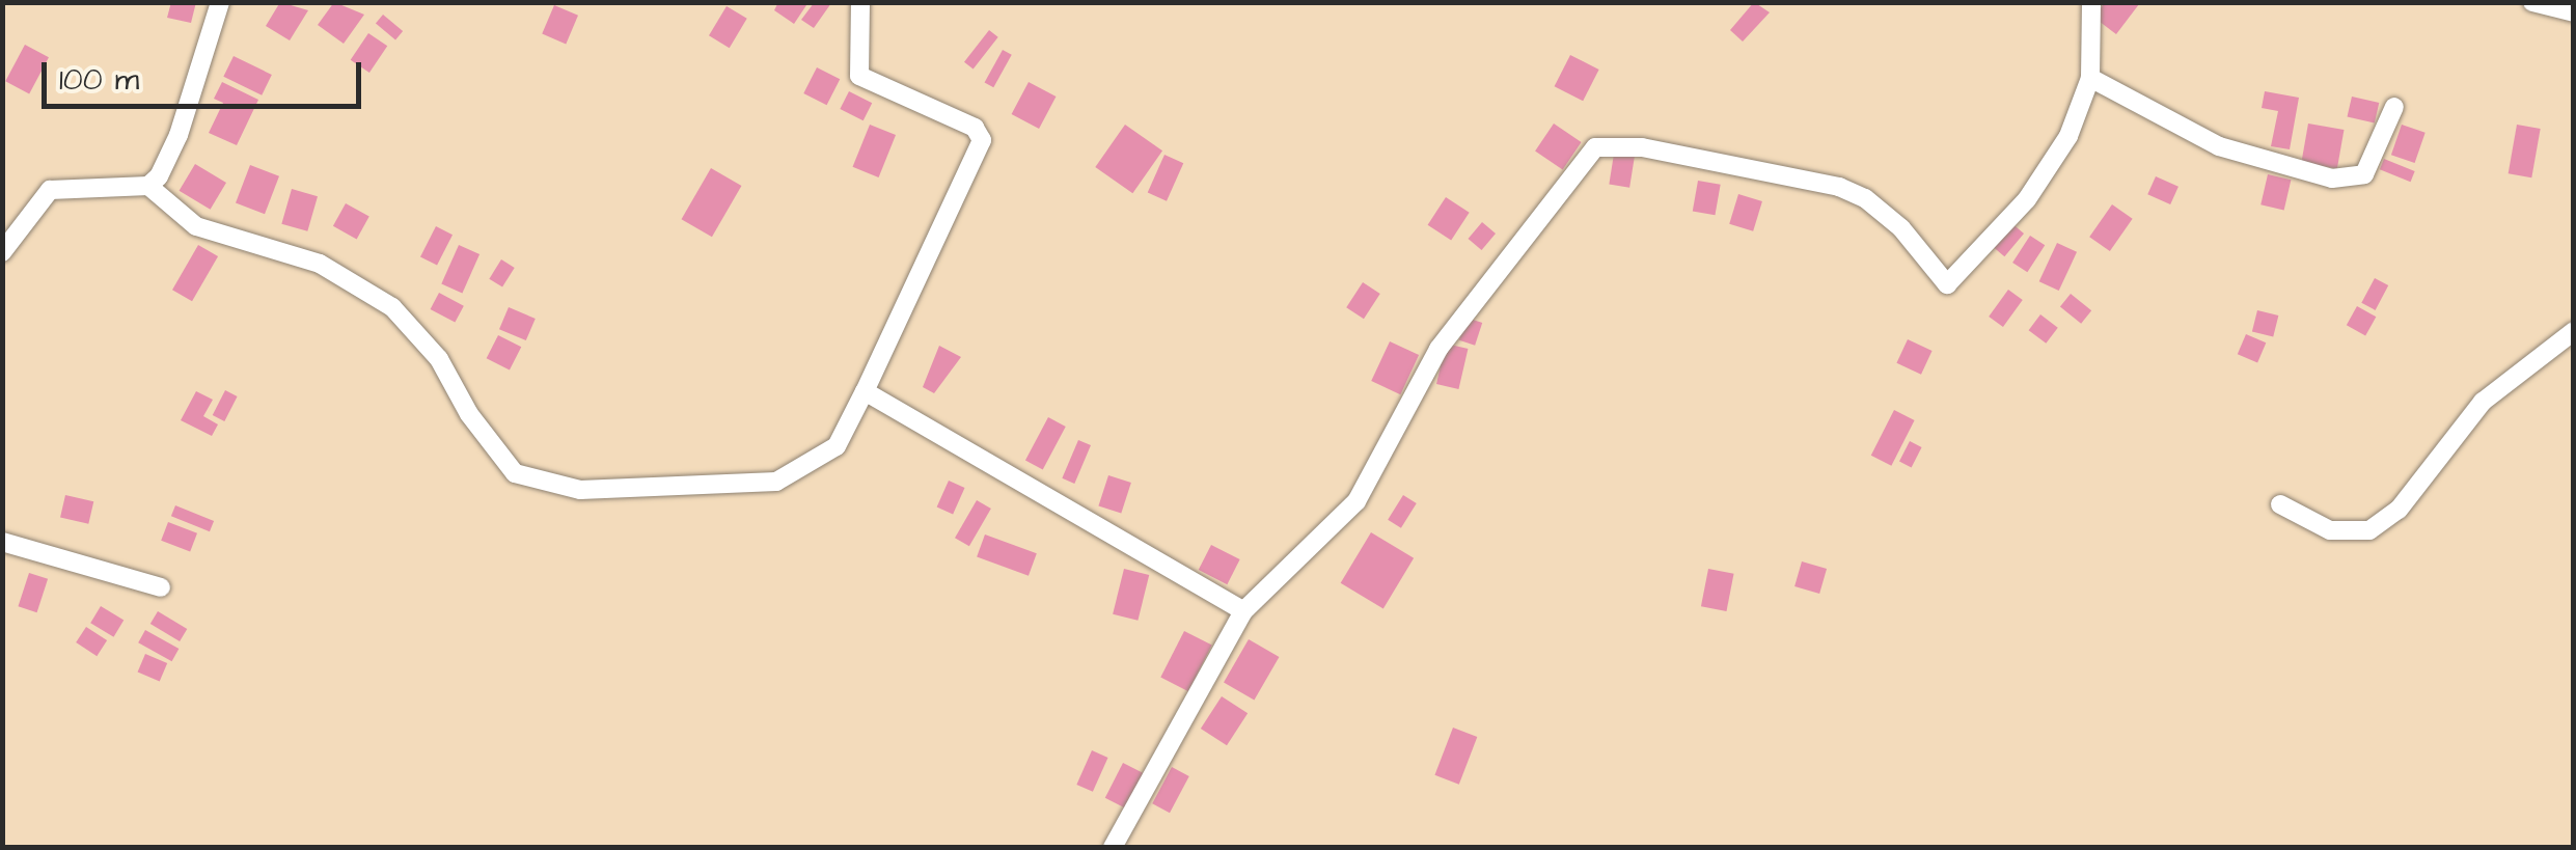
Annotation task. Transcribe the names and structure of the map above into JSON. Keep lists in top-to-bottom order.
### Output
{
  "scale_bar": "100 m"
}
